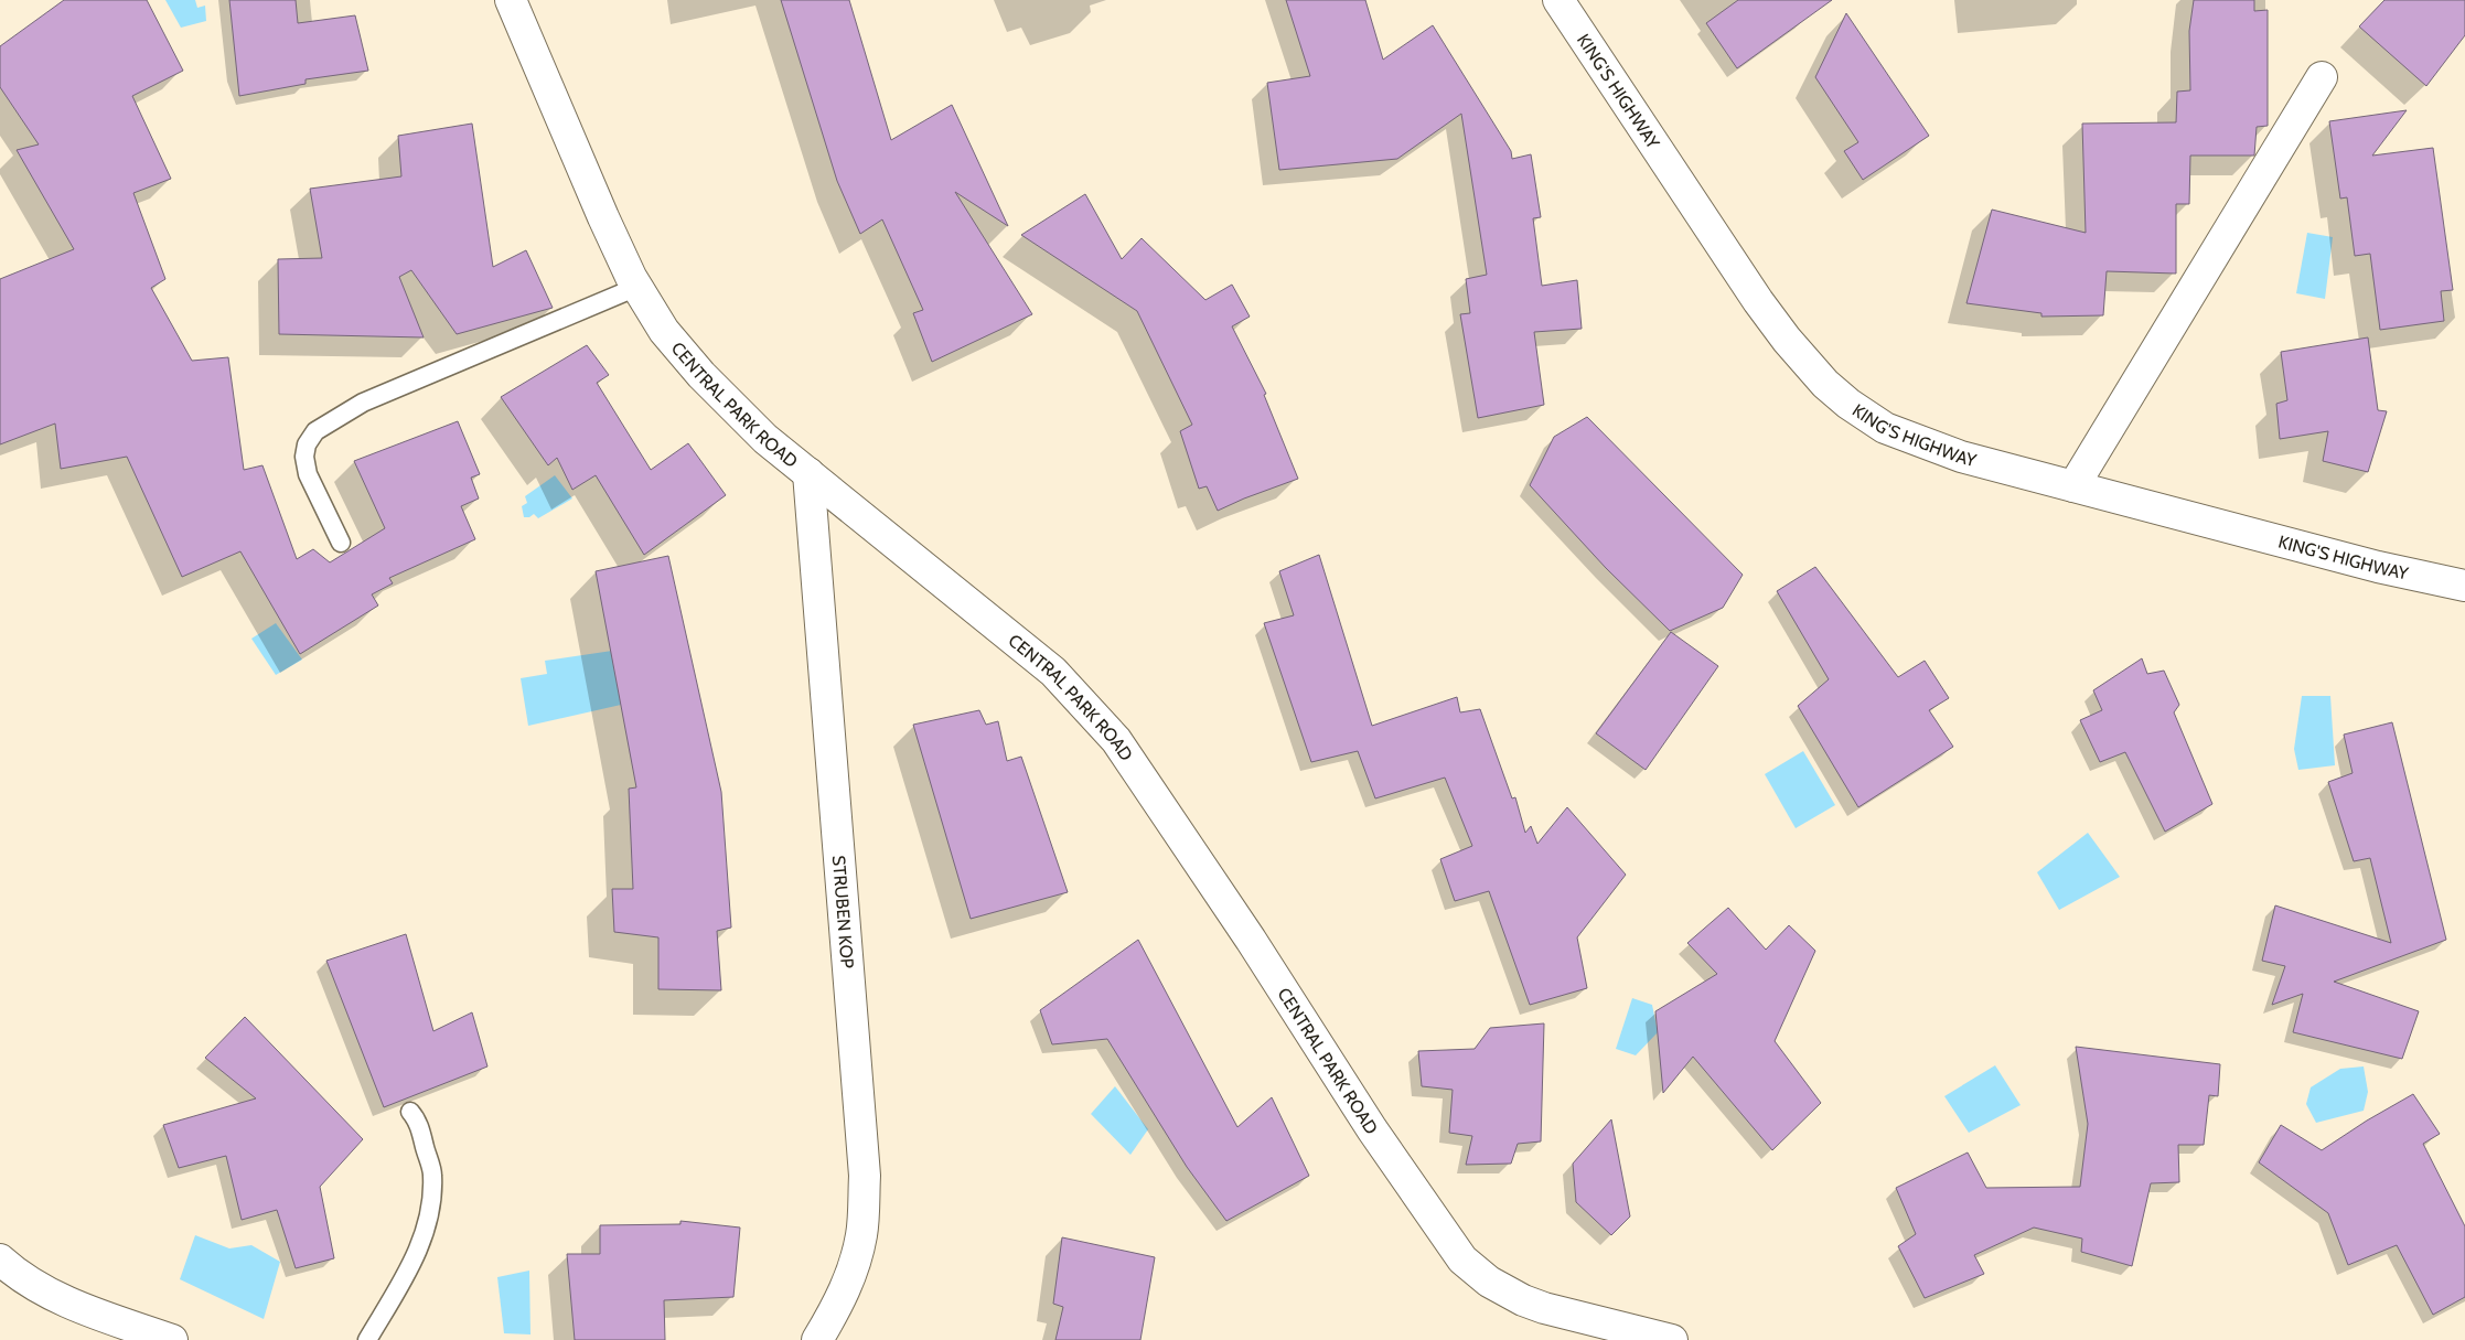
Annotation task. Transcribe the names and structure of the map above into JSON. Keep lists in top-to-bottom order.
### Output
{
  "streets": {
    "street": ["KING'S HIGHWAY", "CENTRAL PARK ROAD", "STRUBEN KOP"]
  },
  "crossings": [
    ["CENTRAL PARK ROAD", "STRUBEN KOP"]
  ]
}
